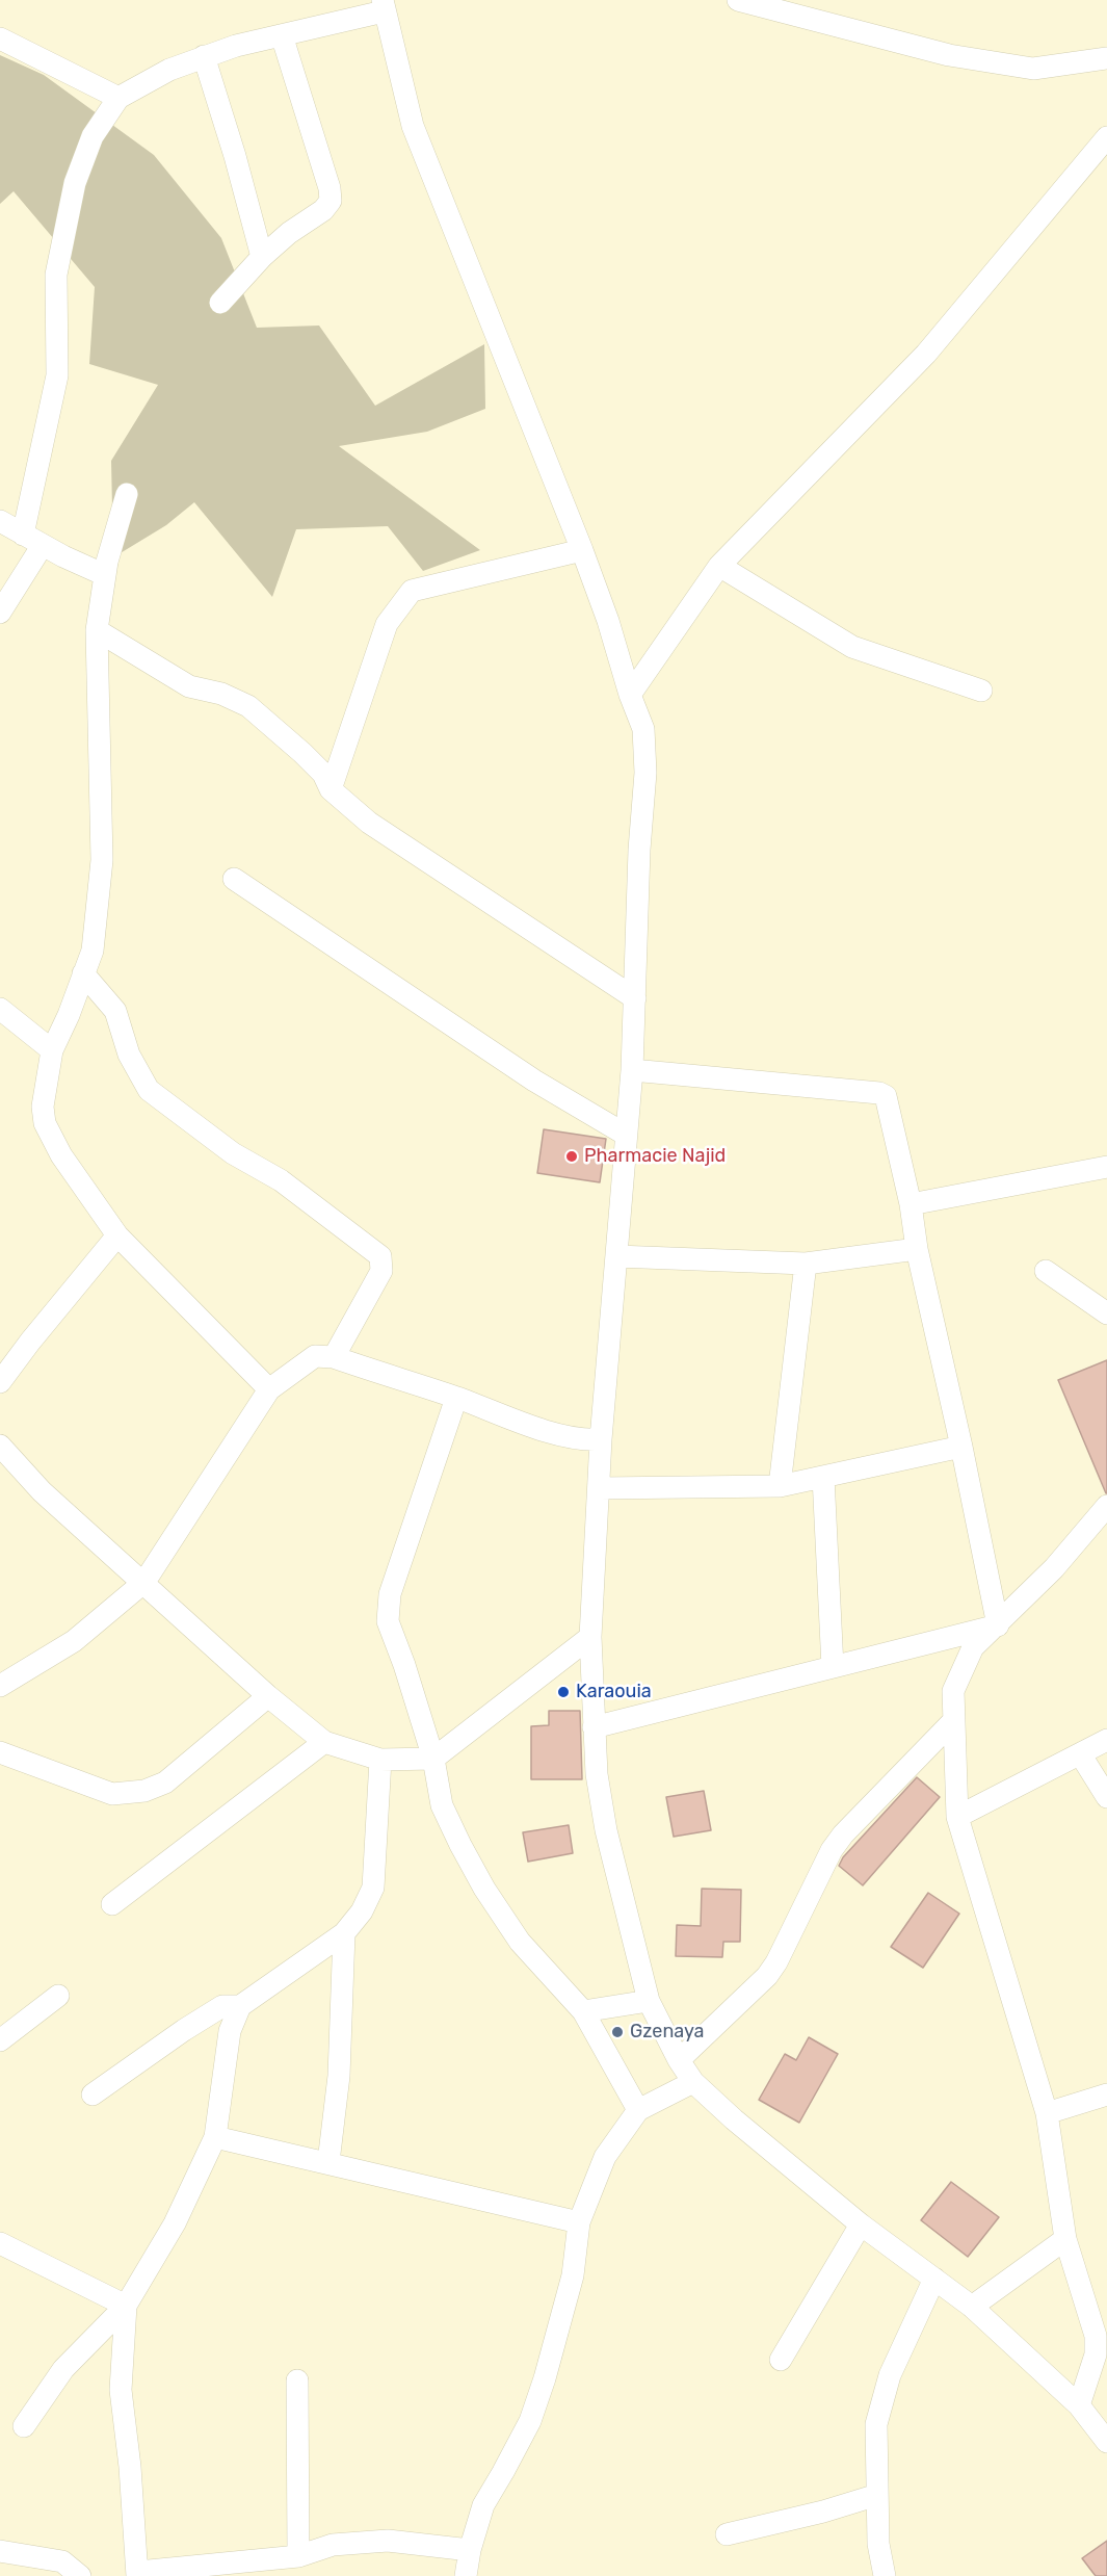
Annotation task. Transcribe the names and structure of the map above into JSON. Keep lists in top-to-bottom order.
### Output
{
  "places": ["Pharmacie Najid", "Karaouia", "Gzenaya"]
}
